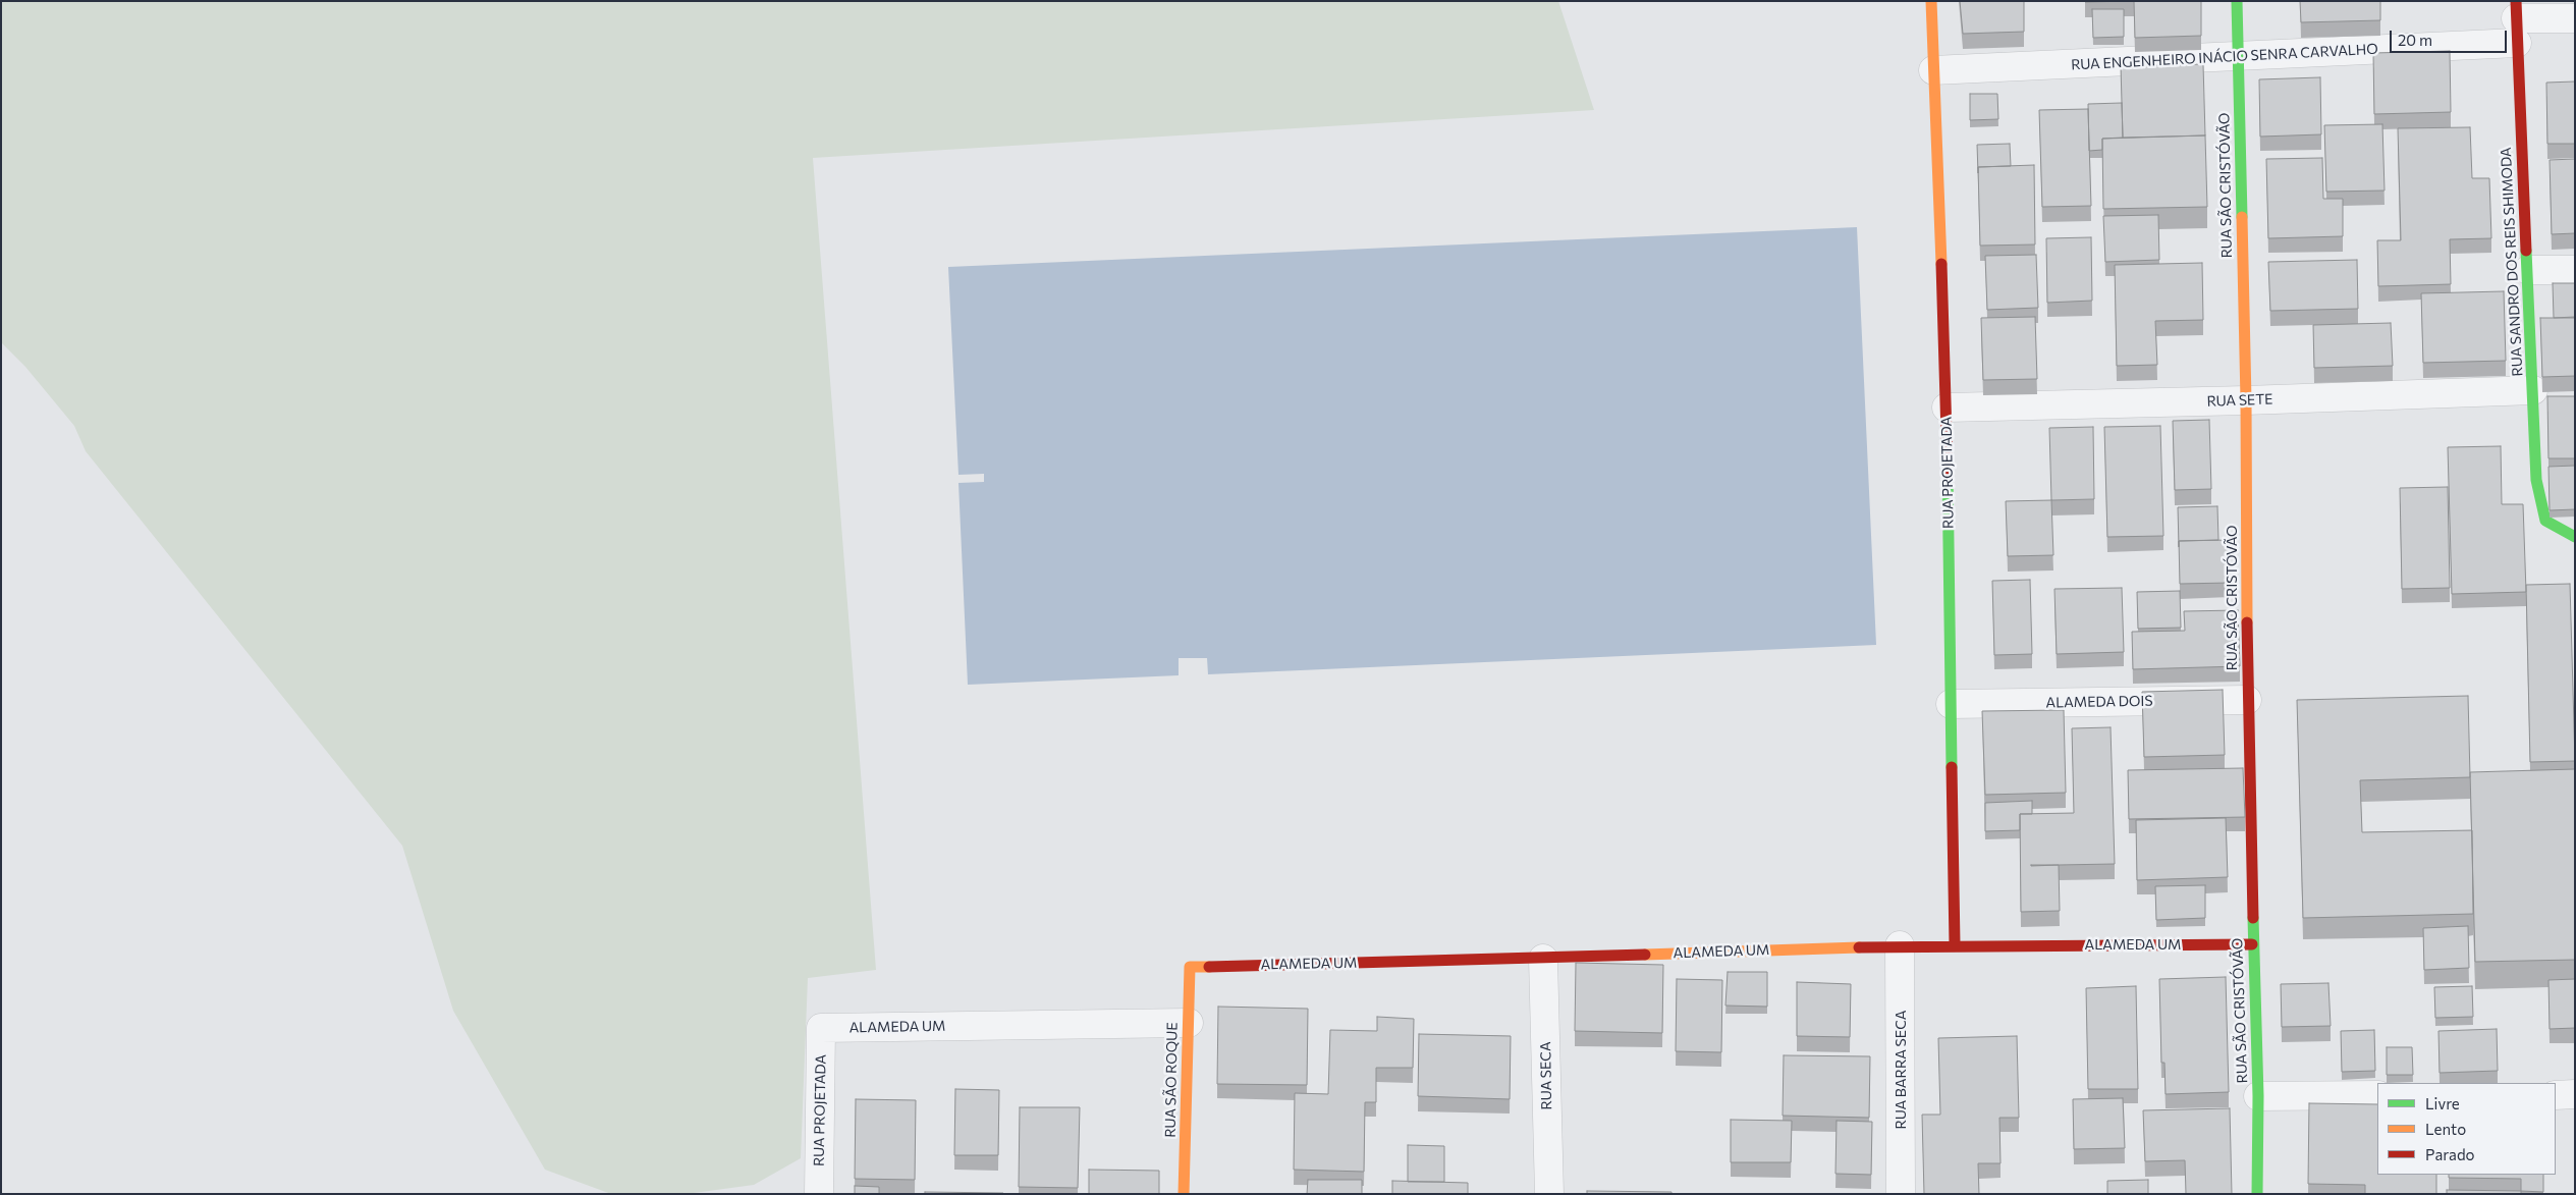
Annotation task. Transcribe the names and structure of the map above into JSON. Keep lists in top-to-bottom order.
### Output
{
  "streets": {
    "street": [
      "RUA ENGENHEIRO INÁCIO SENRA CARVALHO",
      "RUA SÃO CRISTÓVÃO",
      "RUA SANDRO DOS REIS SHIMODA",
      "RUA SETE",
      "RUA PROJETADA",
      "ALAMEDA DOIS",
      "ALAMEDA UM",
      "RUA BARRA SECA",
      "RUA SECA",
      "RUA SÃO ROQUE"
    ]
  },
  "crossings": [
    ["RUA ENGENHEIRO INÁCIO SENRA CARVALHO", "RUA SÃO CRISTÓVÃO"],
    ["RUA ENGENHEIRO INÁCIO SENRA CARVALHO", "RUA SANDRO DOS REIS SHIMODA"],
    ["RUA ENGENHEIRO INÁCIO SENRA CARVALHO", "RUA PROJETADA"],
    ["RUA SÃO CRISTÓVÃO", "RUA SETE"],
    ["RUA SÃO CRISTÓVÃO", "ALAMEDA DOIS"],
    ["RUA SÃO CRISTÓVÃO", "ALAMEDA UM"],
    ["RUA SANDRO DOS REIS SHIMODA", "RUA SETE"],
    ["RUA SETE", "RUA PROJETADA"],
    ["RUA PROJETADA", "ALAMEDA DOIS"],
    ["RUA PROJETADA", "ALAMEDA UM"],
    ["ALAMEDA UM", "RUA BARRA SECA"],
    ["ALAMEDA UM", "RUA SECA"],
    ["ALAMEDA UM", "RUA SÃO ROQUE"]
  ],
  "legend": ["Livre", "Lento", "Parado"],
  "scale_bar": "20 m"
}
